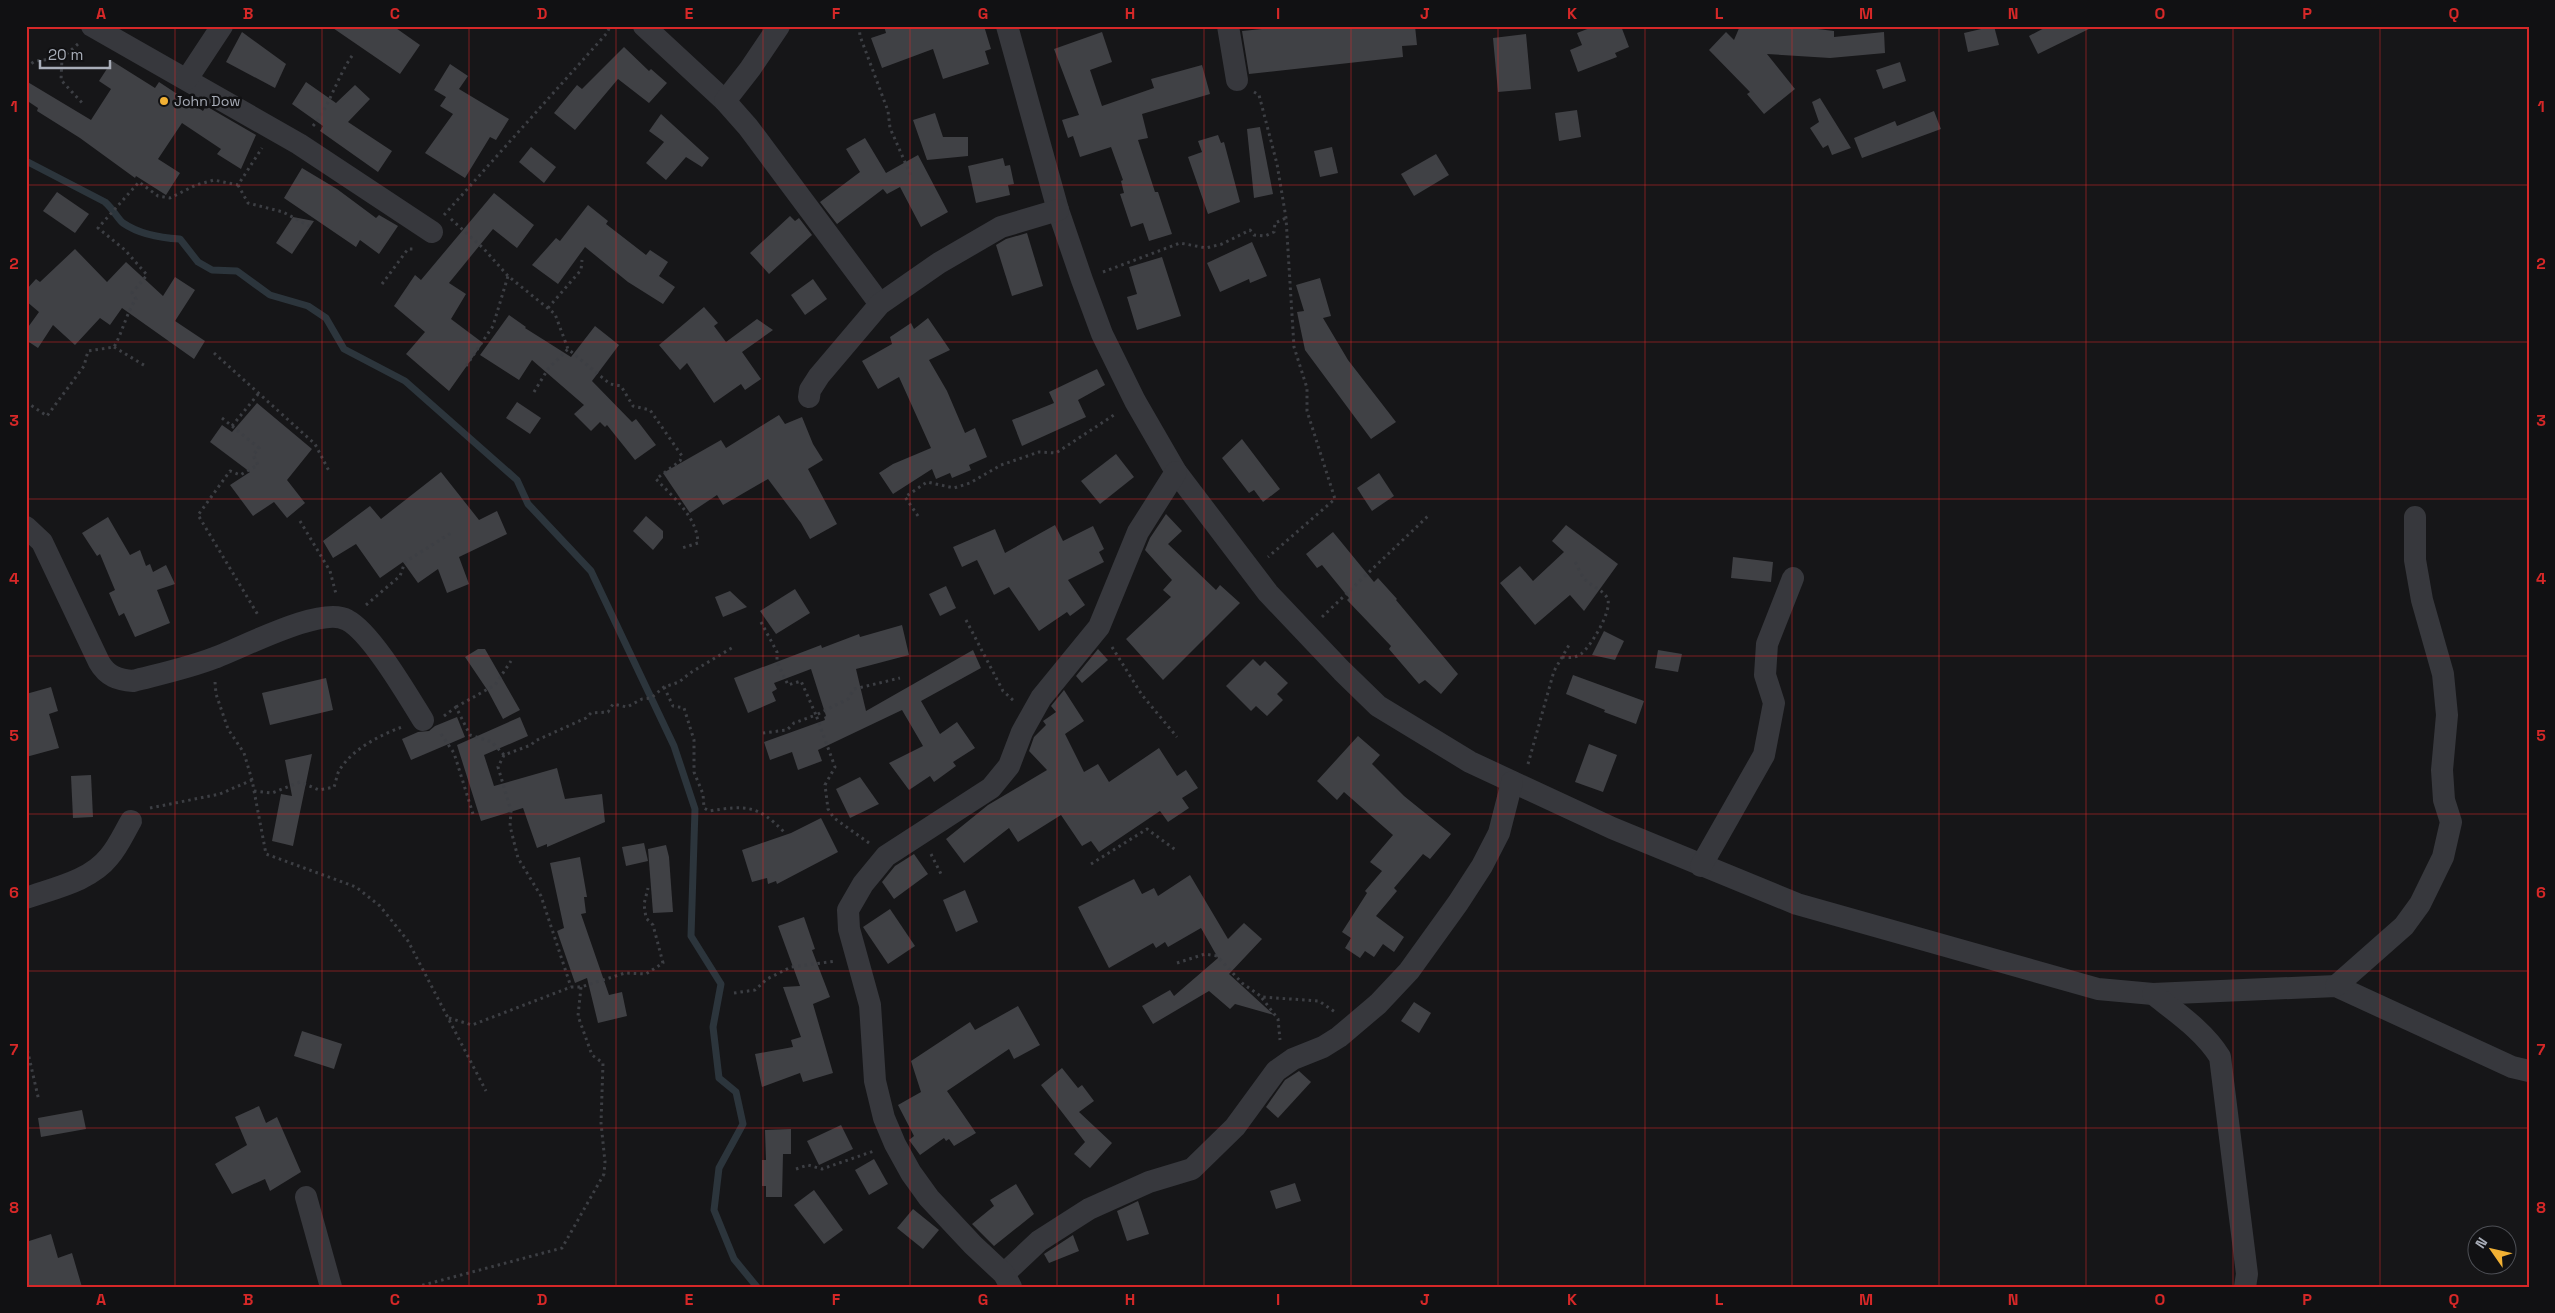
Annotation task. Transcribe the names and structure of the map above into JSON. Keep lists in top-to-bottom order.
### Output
{
  "places": ["John Dow"],
  "scale_bar": "20 m",
  "north": "top left",
  "grid": {
    "columns": [
      "A",
      "B",
      "C",
      "D",
      "E",
      "F",
      "G",
      "H",
      "I",
      "J",
      "K",
      "L",
      "M",
      "N",
      "O",
      "P",
      "Q"
    ],
    "rows": [
      "1",
      "2",
      "3",
      "4",
      "5",
      "6",
      "7",
      "8"
    ]
  }
}
